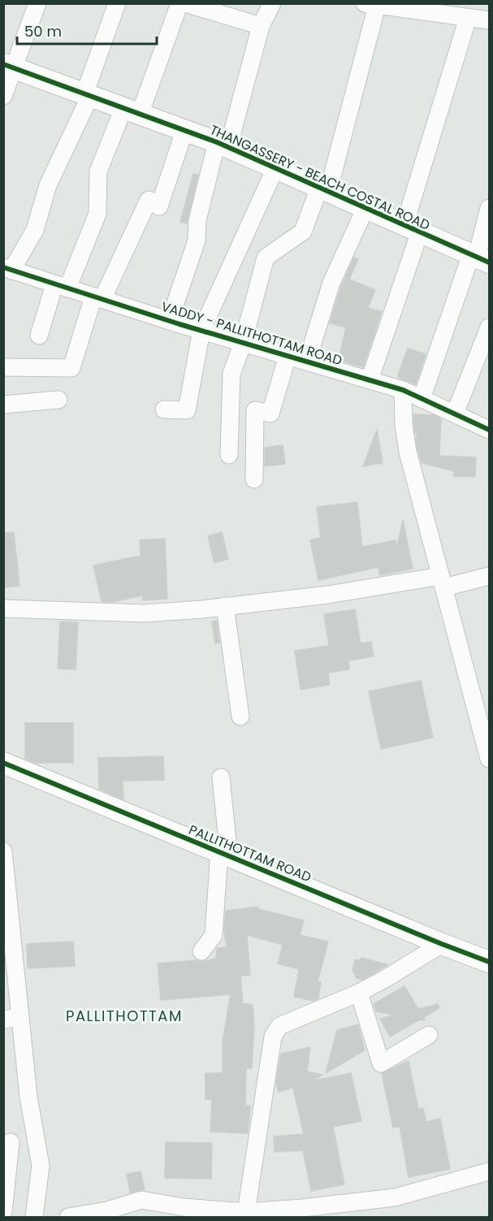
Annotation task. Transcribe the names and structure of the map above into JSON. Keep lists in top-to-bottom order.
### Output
{
  "streets": {
    "street": ["THANGASSERY - BEACH COSTAL ROAD", "VADDY - PALLITHOTTAM ROAD", "PALLITHOTTAM ROAD"]
  },
  "districts": ["PALLITHOTTAM"],
  "scale_bar": "50 m"
}
